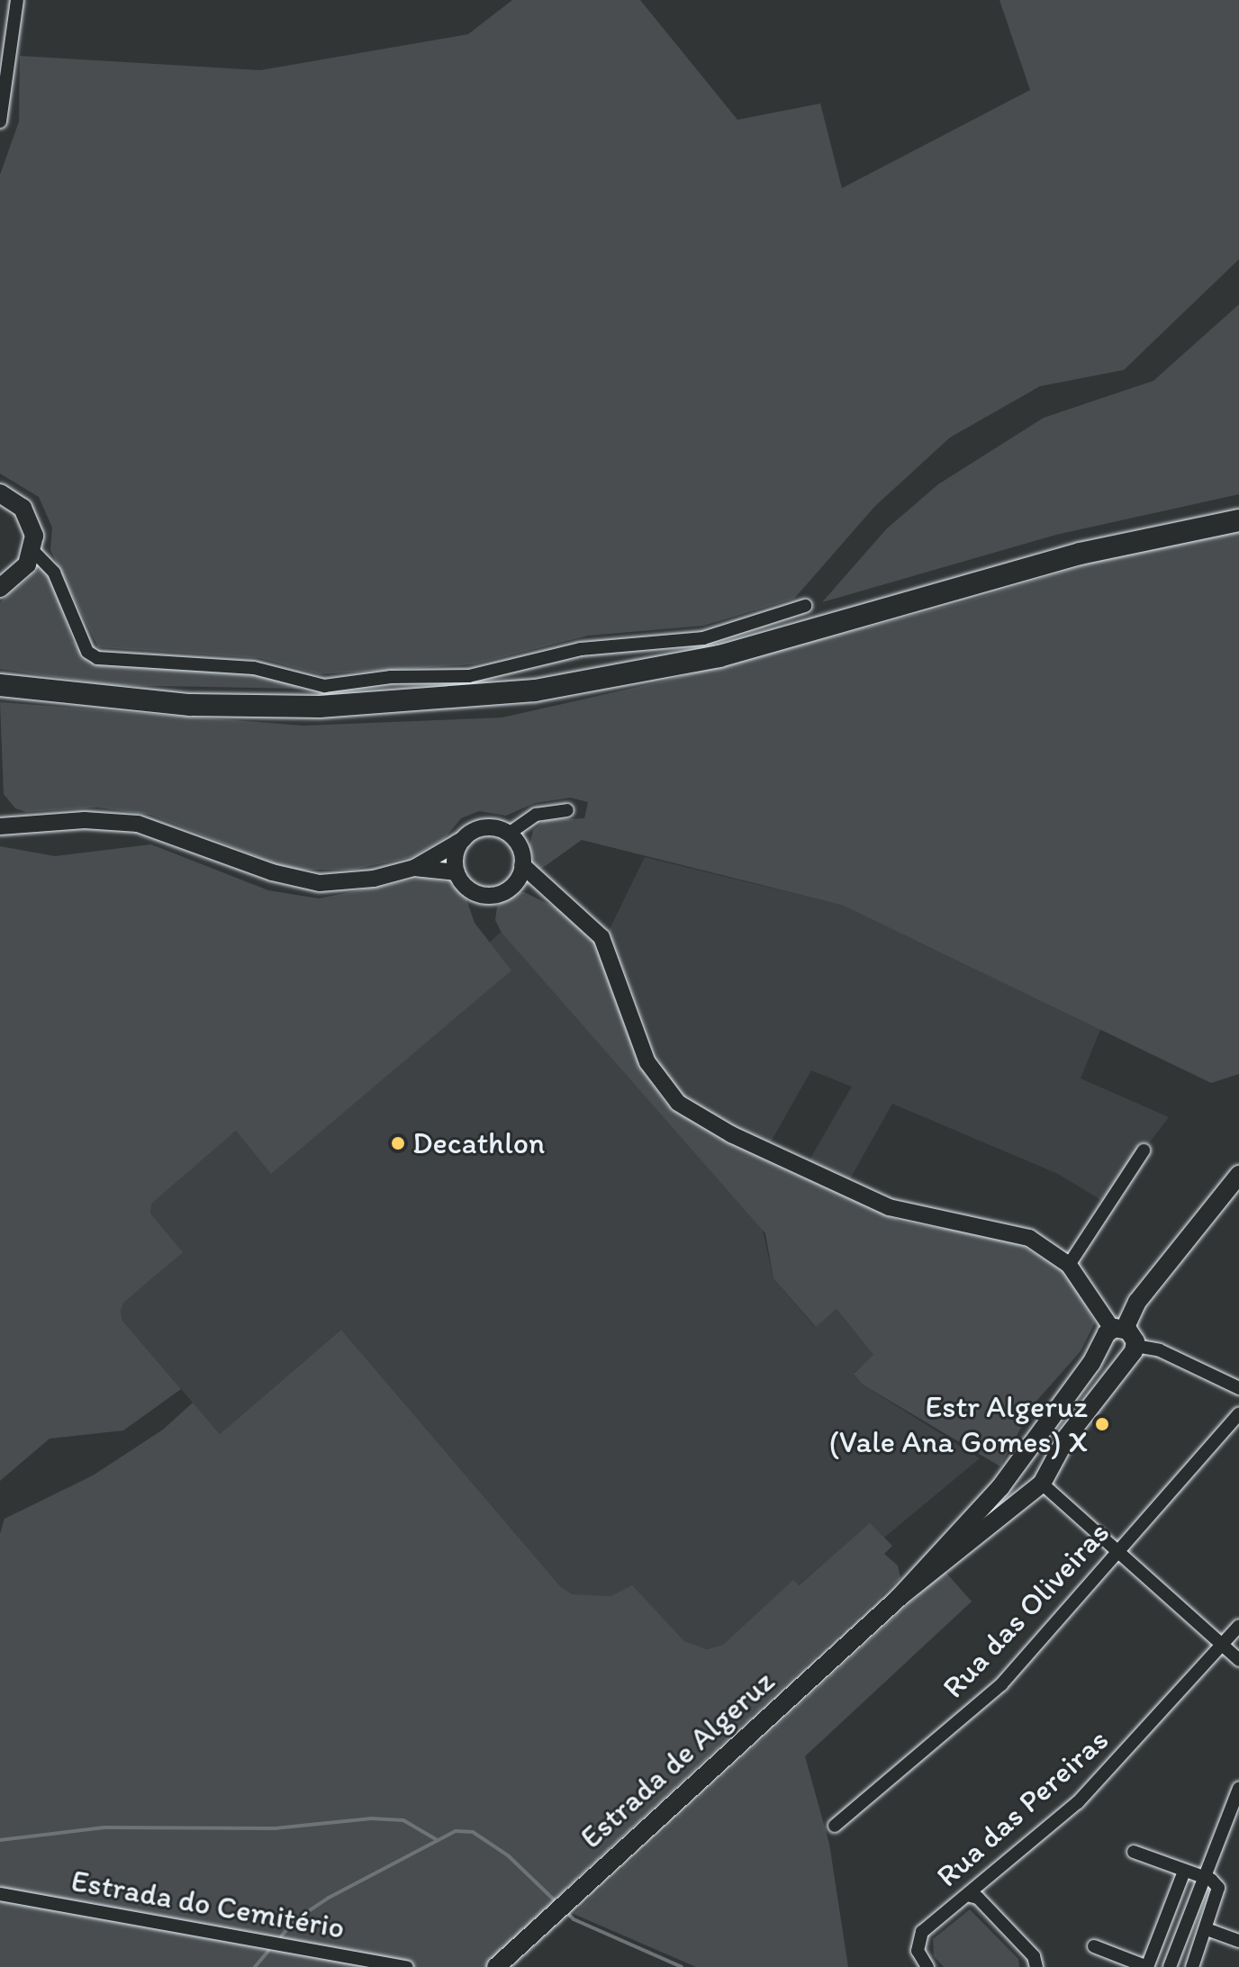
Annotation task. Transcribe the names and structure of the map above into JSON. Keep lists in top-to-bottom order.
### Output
{
  "streets": {
    "main road": ["Estrada de Algeruz"],
    "street": ["Rua das Oliveiras", "Rua das Pereiras", "Estrada do Cemitério"]
  },
  "places": ["Decathlon", "Estr Algeruz (Vale Ana Gomes) X"]
}
